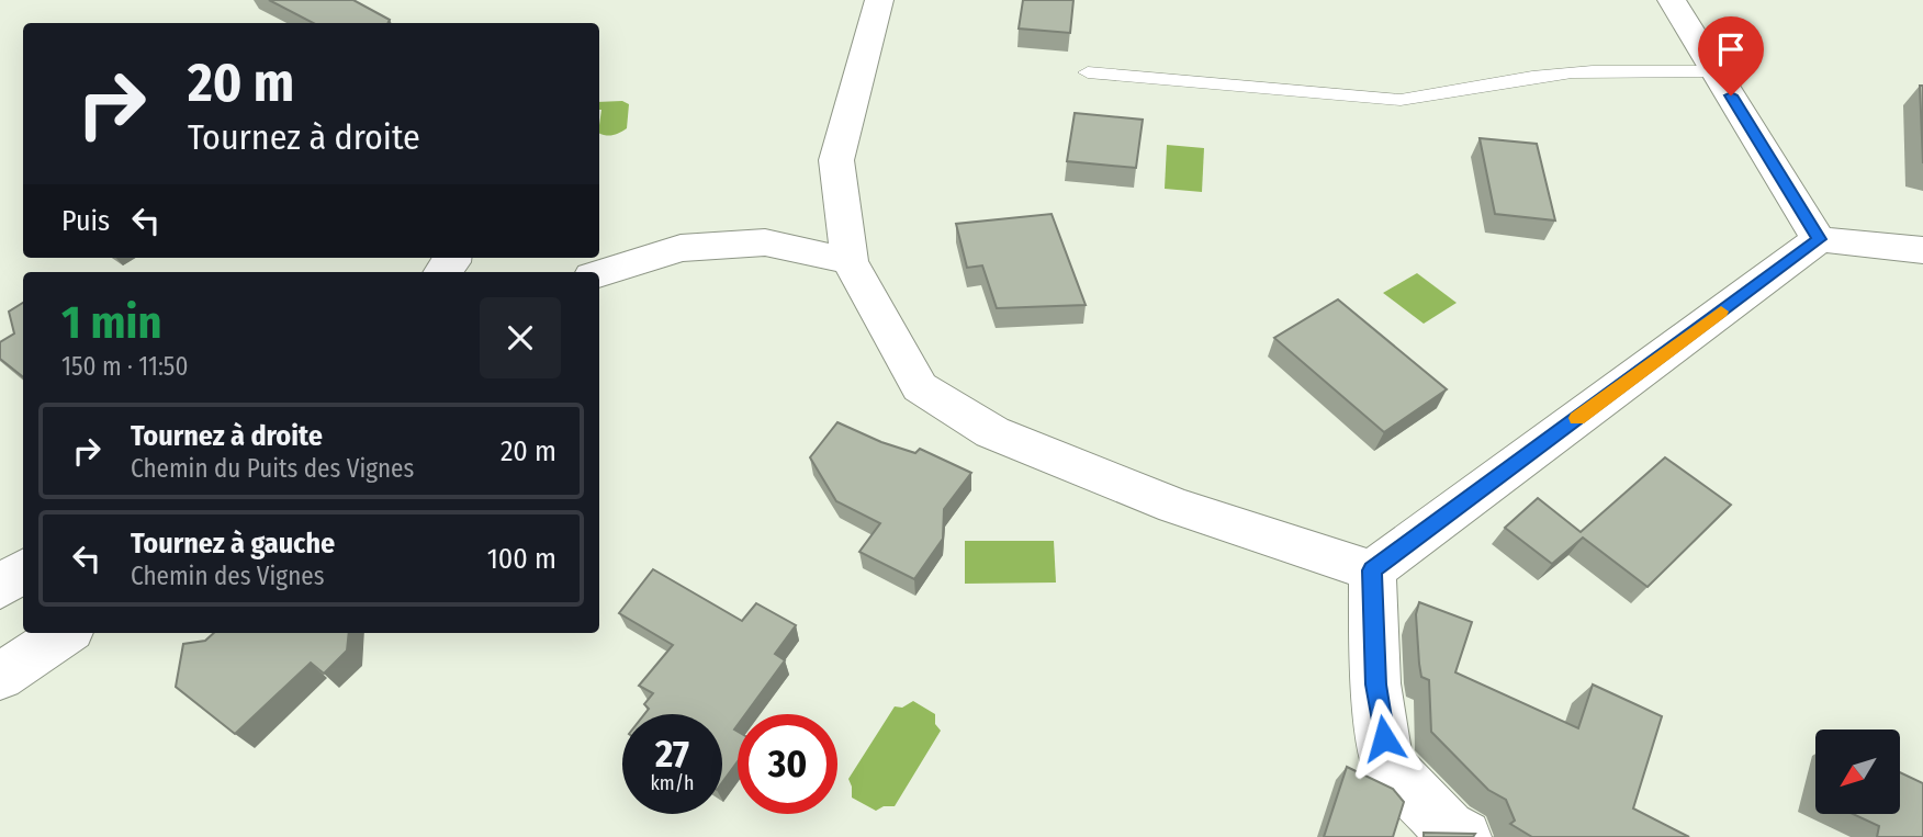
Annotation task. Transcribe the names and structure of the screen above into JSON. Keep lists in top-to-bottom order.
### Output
{
  "north": "bottom left",
  "page": {
    "turn": ["20 m", "Tournez à droite"],
    "then": "Puis",
    "heading": ["1 min", "150 m · 11:50"],
    "list": [
      {
        "name": "Tournez à droite",
        "note": "Chemin du Puits des Vignes",
        "value": "20 m"
      },
      {
        "name": "Tournez à gauche",
        "note": "Chemin des Vignes",
        "value": "100 m"
      }
    ],
    "speed": "27 km/h",
    "limit": "30"
  }
}
